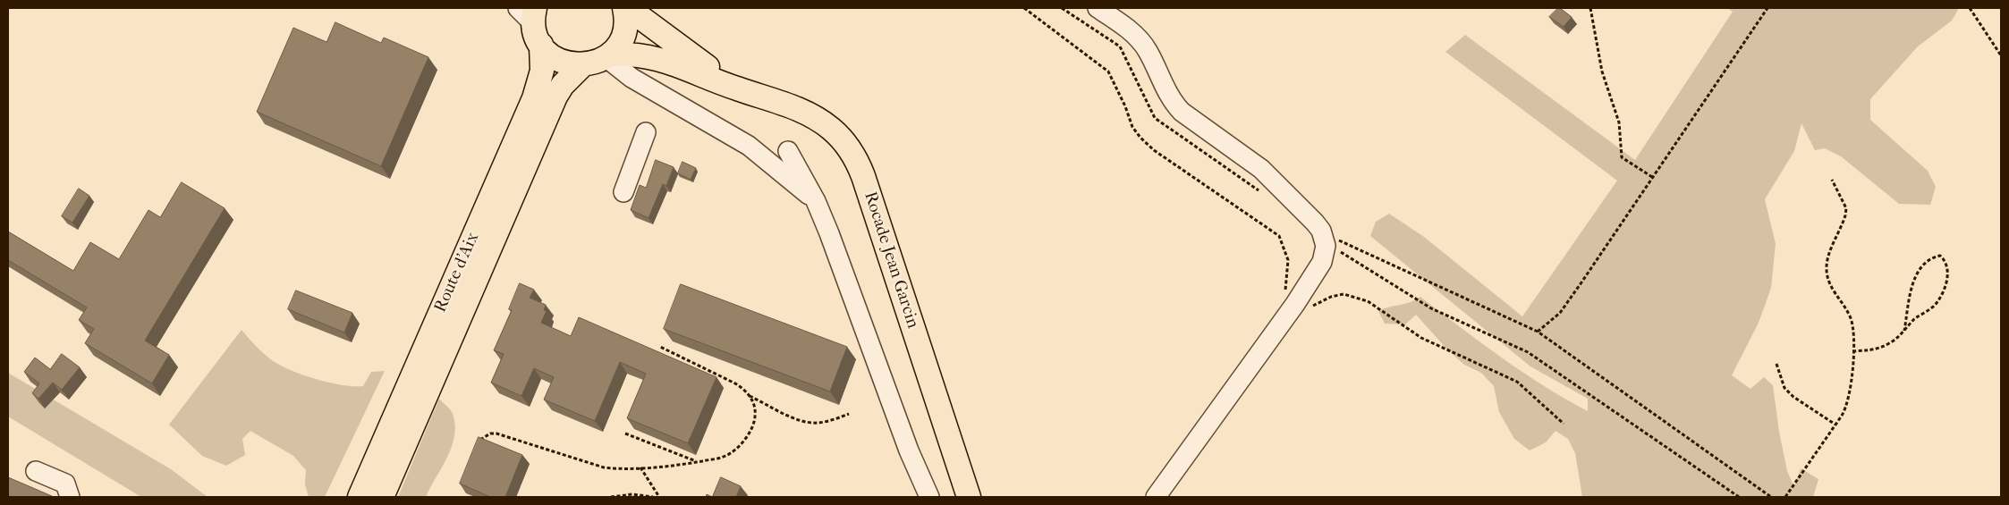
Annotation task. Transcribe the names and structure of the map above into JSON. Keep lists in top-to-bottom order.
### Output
{
  "streets": {
    "main road": ["Rocade Jean Garcin", "Route d'Aix"]
  },
  "crossings": [
    ["Rocade Jean Garcin", "Route d'Aix"]
  ]
}
